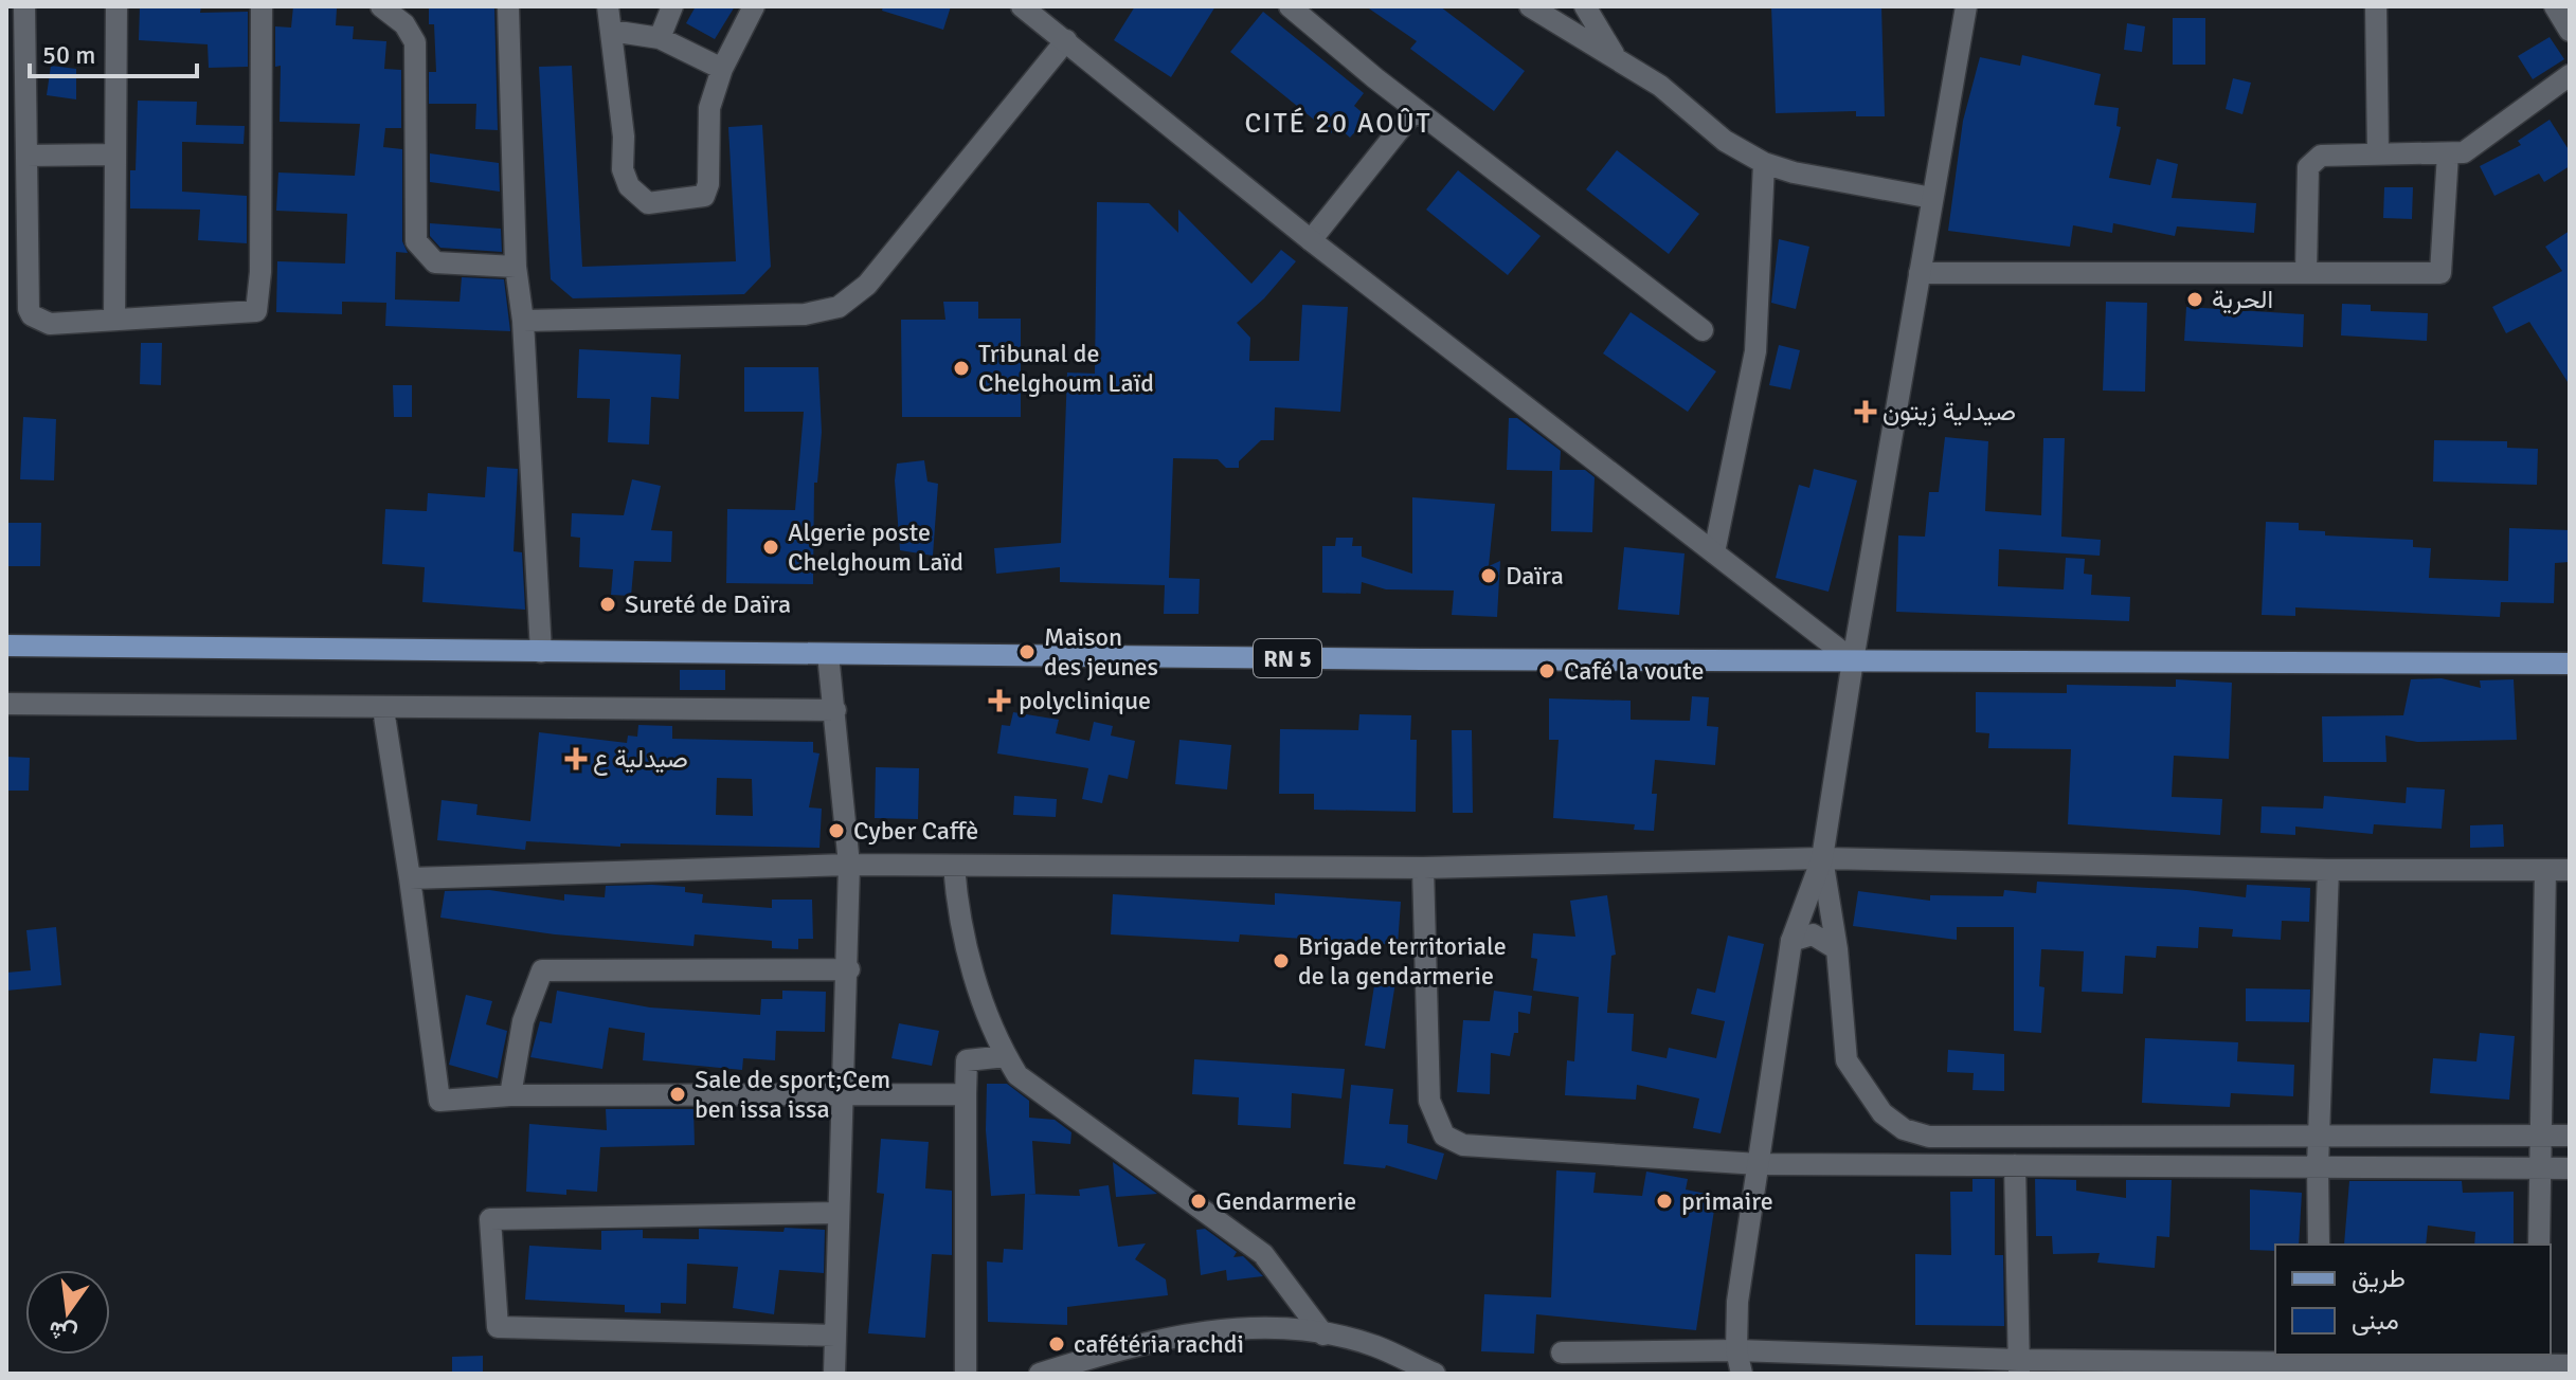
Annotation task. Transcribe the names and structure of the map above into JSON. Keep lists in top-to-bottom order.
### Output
{
  "streets": {
    "main road": ["RN 5"]
  },
  "districts": ["CITÉ 20 AOÛT"],
  "places": {
    "other": [
      "الحرية",
      "Tribunal de Chelghoum Laïd",
      "Algerie poste Chelghoum Laïd",
      "Daïra",
      "Sureté de Daïra",
      "Maison des jeunes",
      "Café la voute",
      "Cyber Caffè",
      "Brigade territoriale de la gendarmerie",
      "Sale de sport;Cem ben issa issa",
      "Gendarmerie",
      "primaire",
      "cafétéria rachdi"
    ],
    "health": ["صيدلية زيتون", "polyclinique", "صيدلية ع"]
  },
  "legend": ["طريق", "مبنى"],
  "scale_bar": "50 m",
  "north": "bottom"
}
